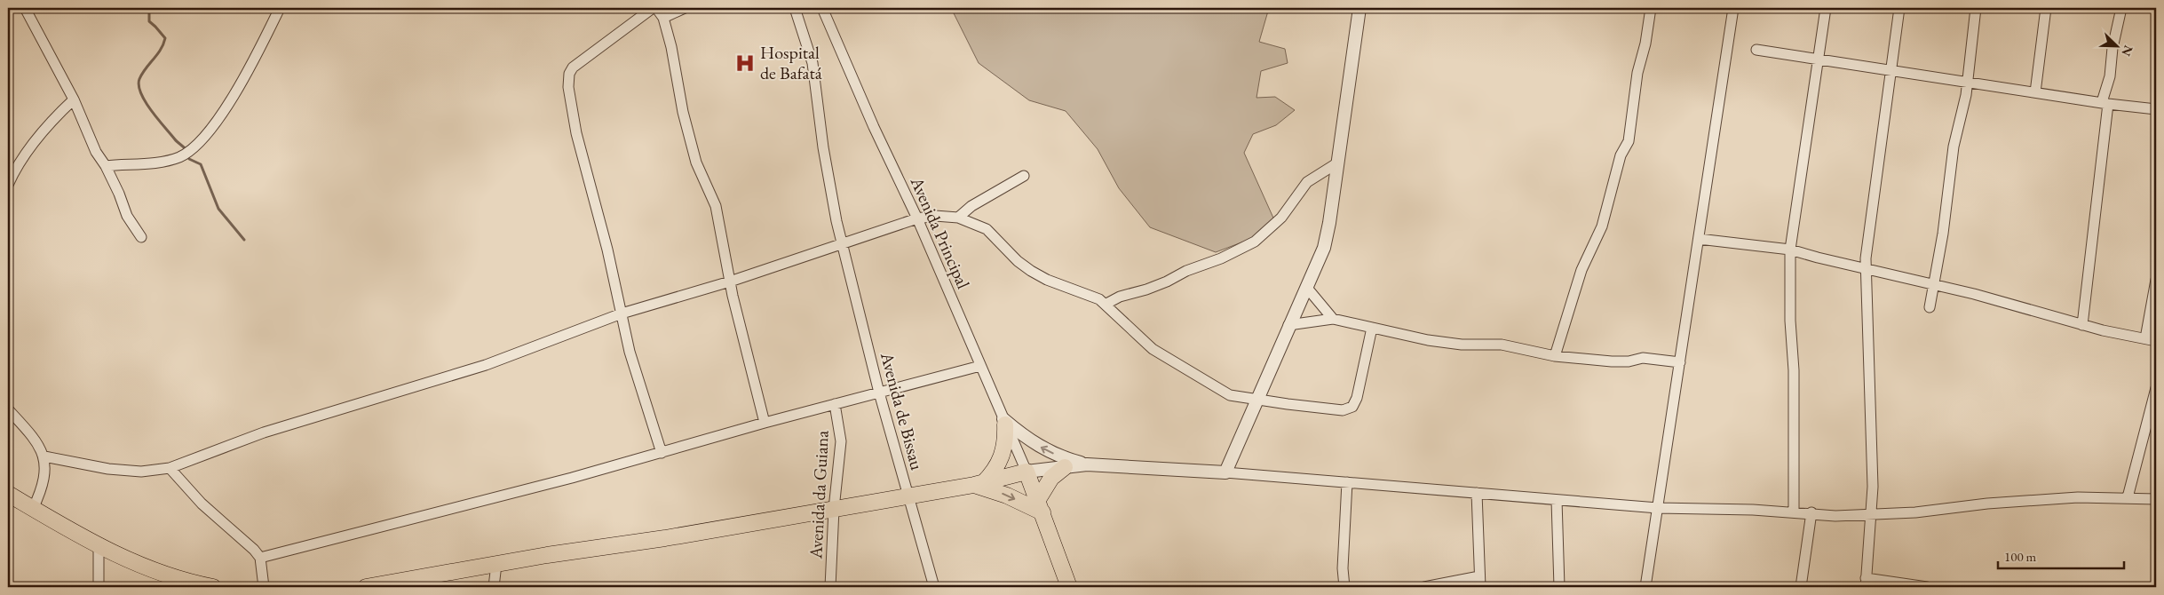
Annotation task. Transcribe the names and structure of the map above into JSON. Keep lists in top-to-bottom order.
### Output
{
  "streets": {
    "street": ["Avenida Principal", "Avenida de Bissau", "Avenida da Guiana"]
  },
  "places": {
    "hospital": ["Hospital de Bafatá"]
  },
  "scale_bar": "100 m",
  "north": "bottom right"
}
